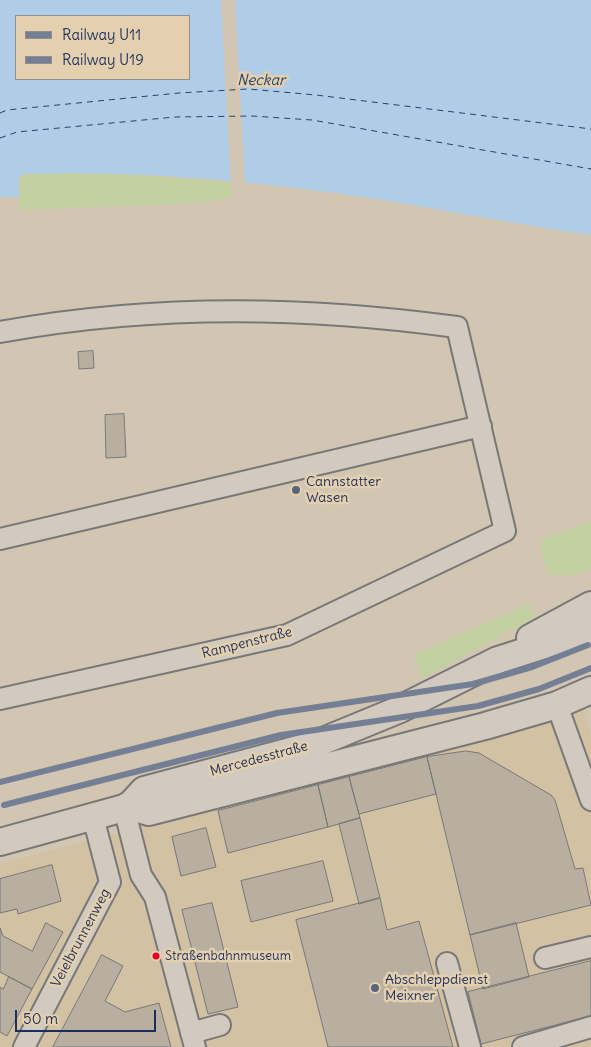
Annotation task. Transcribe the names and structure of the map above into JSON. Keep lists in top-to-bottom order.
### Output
{
  "streets": {
    "main road": ["Mercedesstraße"],
    "street": ["Rampenstraße", "Veielbrunnenweg"]
  },
  "water": ["Neckar"],
  "places": ["Cannstatter Wasen", "Straßenbahnmuseum", "Abschleppdienst Meixner"],
  "lines": ["rail line U11", "rail line U19"],
  "legend": ["Railway U11", "Railway U19"],
  "scale_bar": "50 m"
}
